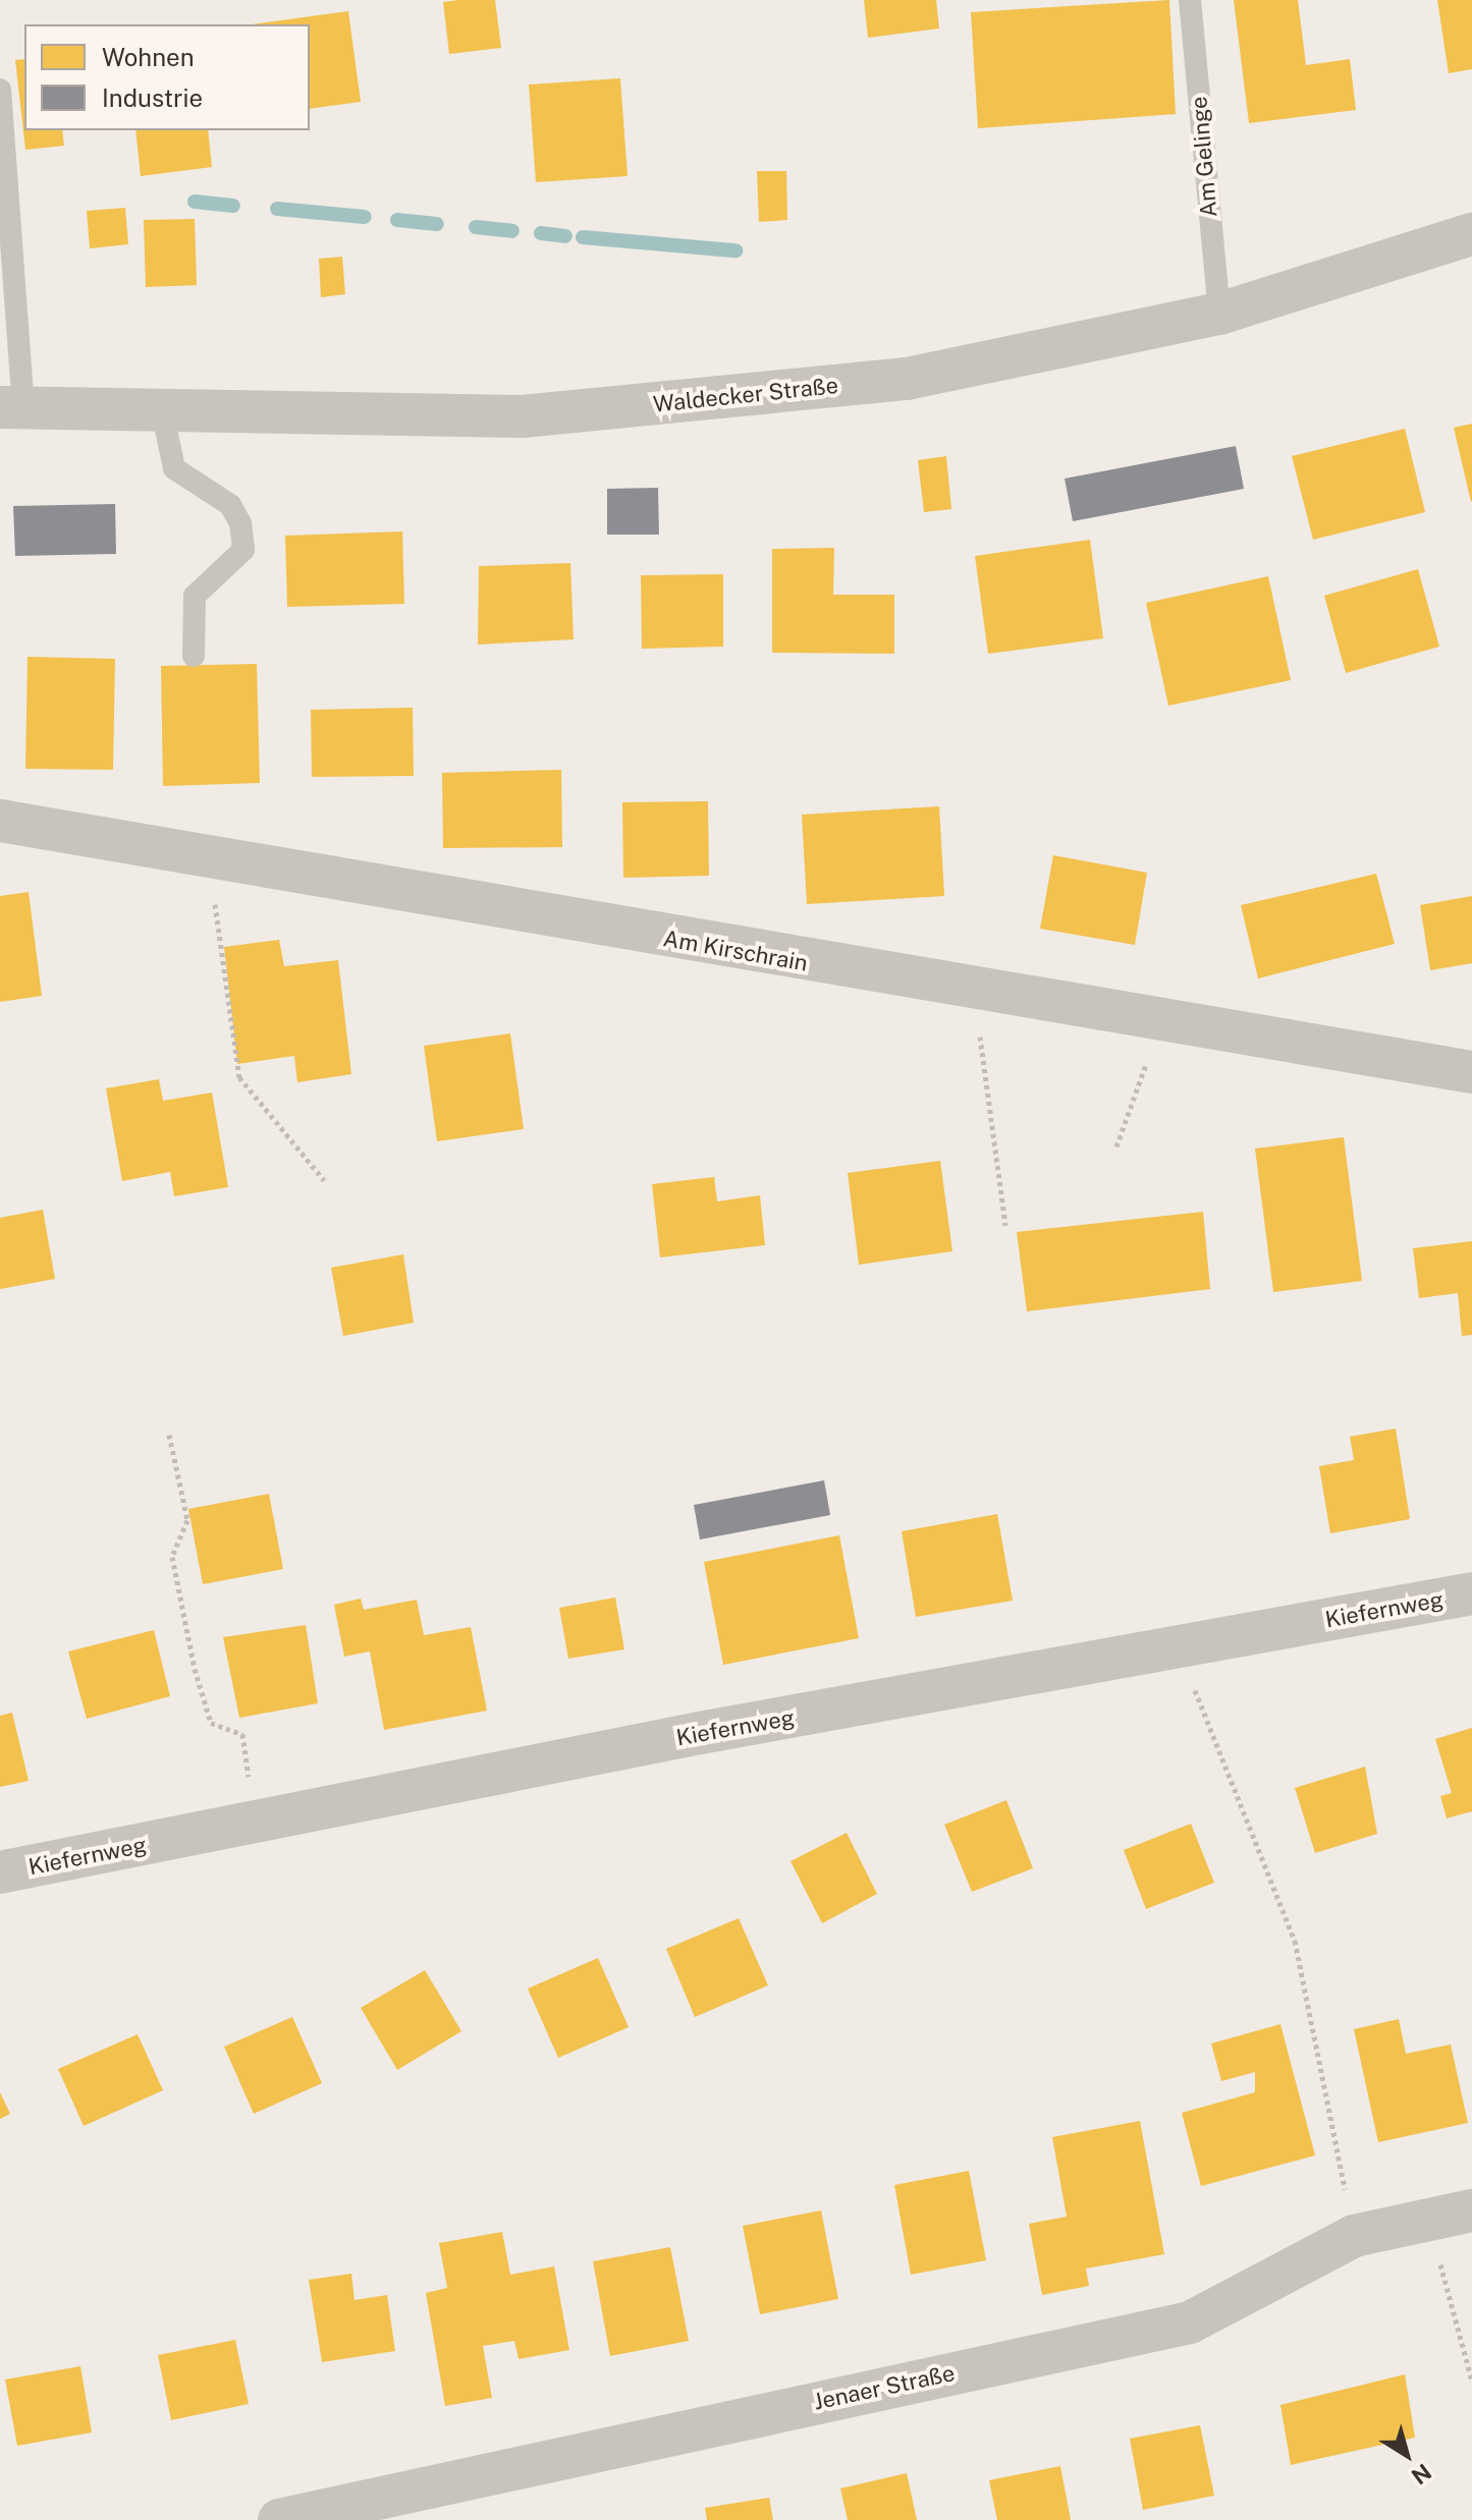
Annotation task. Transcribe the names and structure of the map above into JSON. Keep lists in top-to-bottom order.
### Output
{
  "streets": {
    "street": [
      "Waldecker Straße",
      "Am Kirschrain",
      "Kiefernweg",
      "Jenaer Straße"
    ],
    "lane": ["Am Gelinge"]
  },
  "crossings": [
    ["Am Gelinge", "Waldecker Straße"]
  ],
  "legend": ["Wohnen", "Industrie"],
  "north": "bottom right"
}
